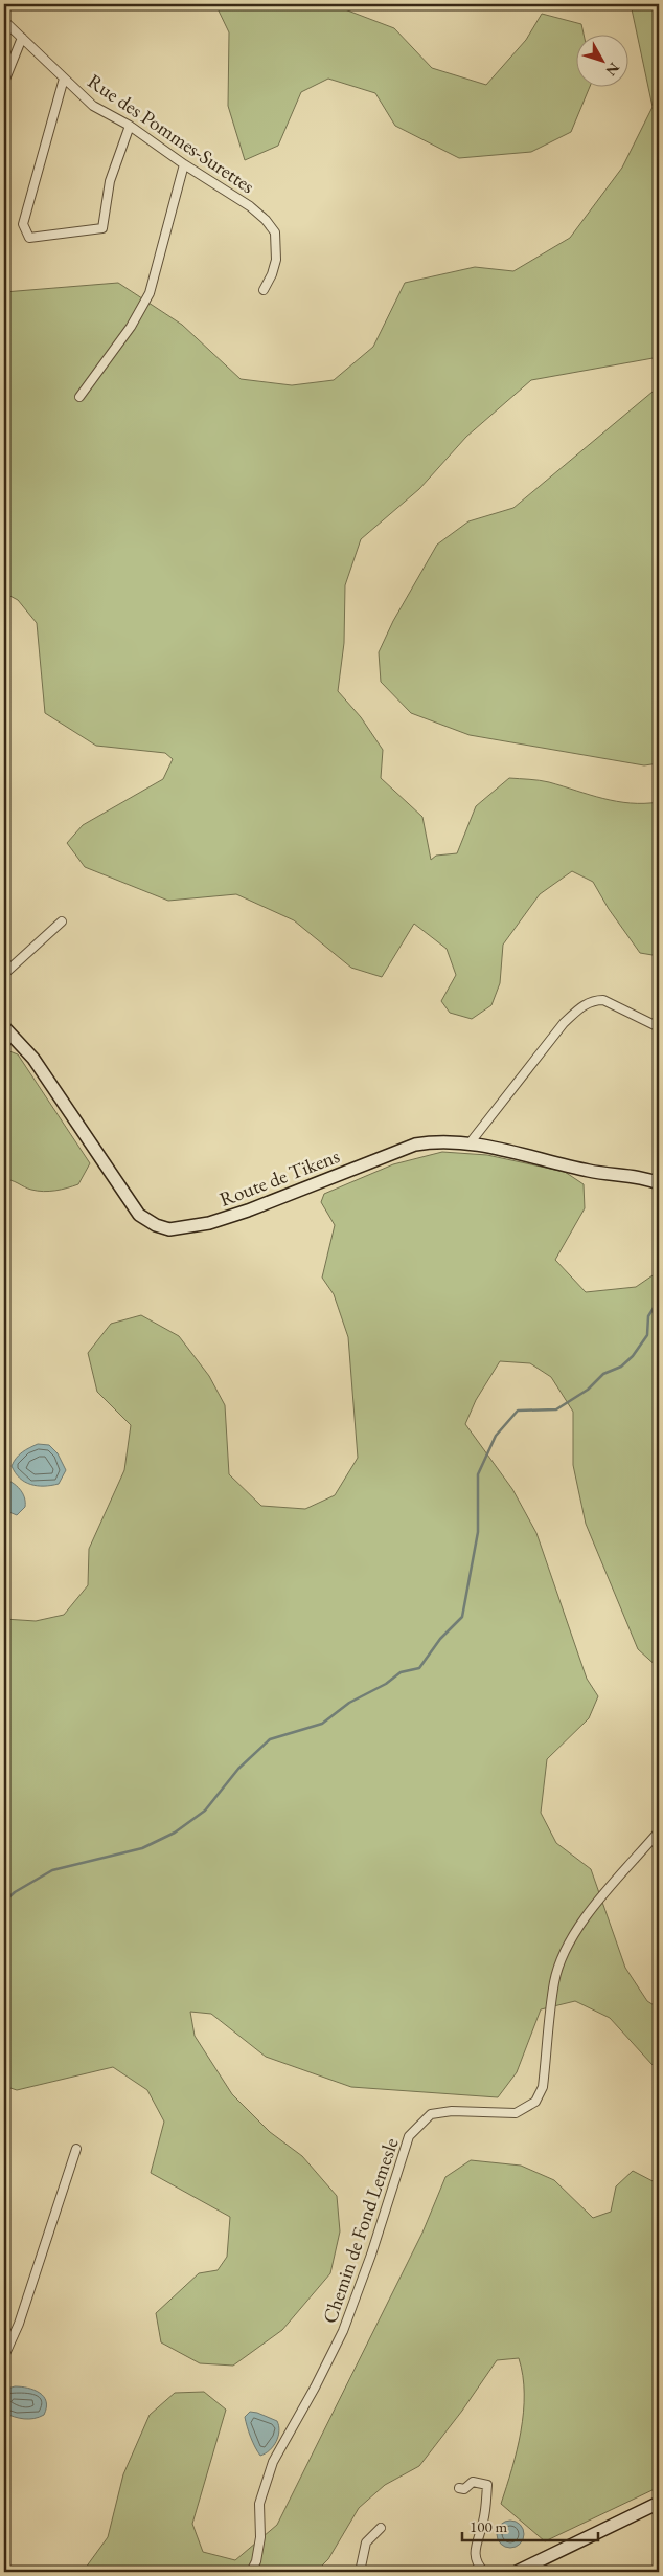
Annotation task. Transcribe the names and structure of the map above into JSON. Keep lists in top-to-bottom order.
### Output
{
  "streets": {
    "street": ["Rue des Pommes-Surettes", "Route de Tikens", "Chemin de Fond Lemesle"]
  },
  "scale_bar": "100 m",
  "north": "bottom right"
}
